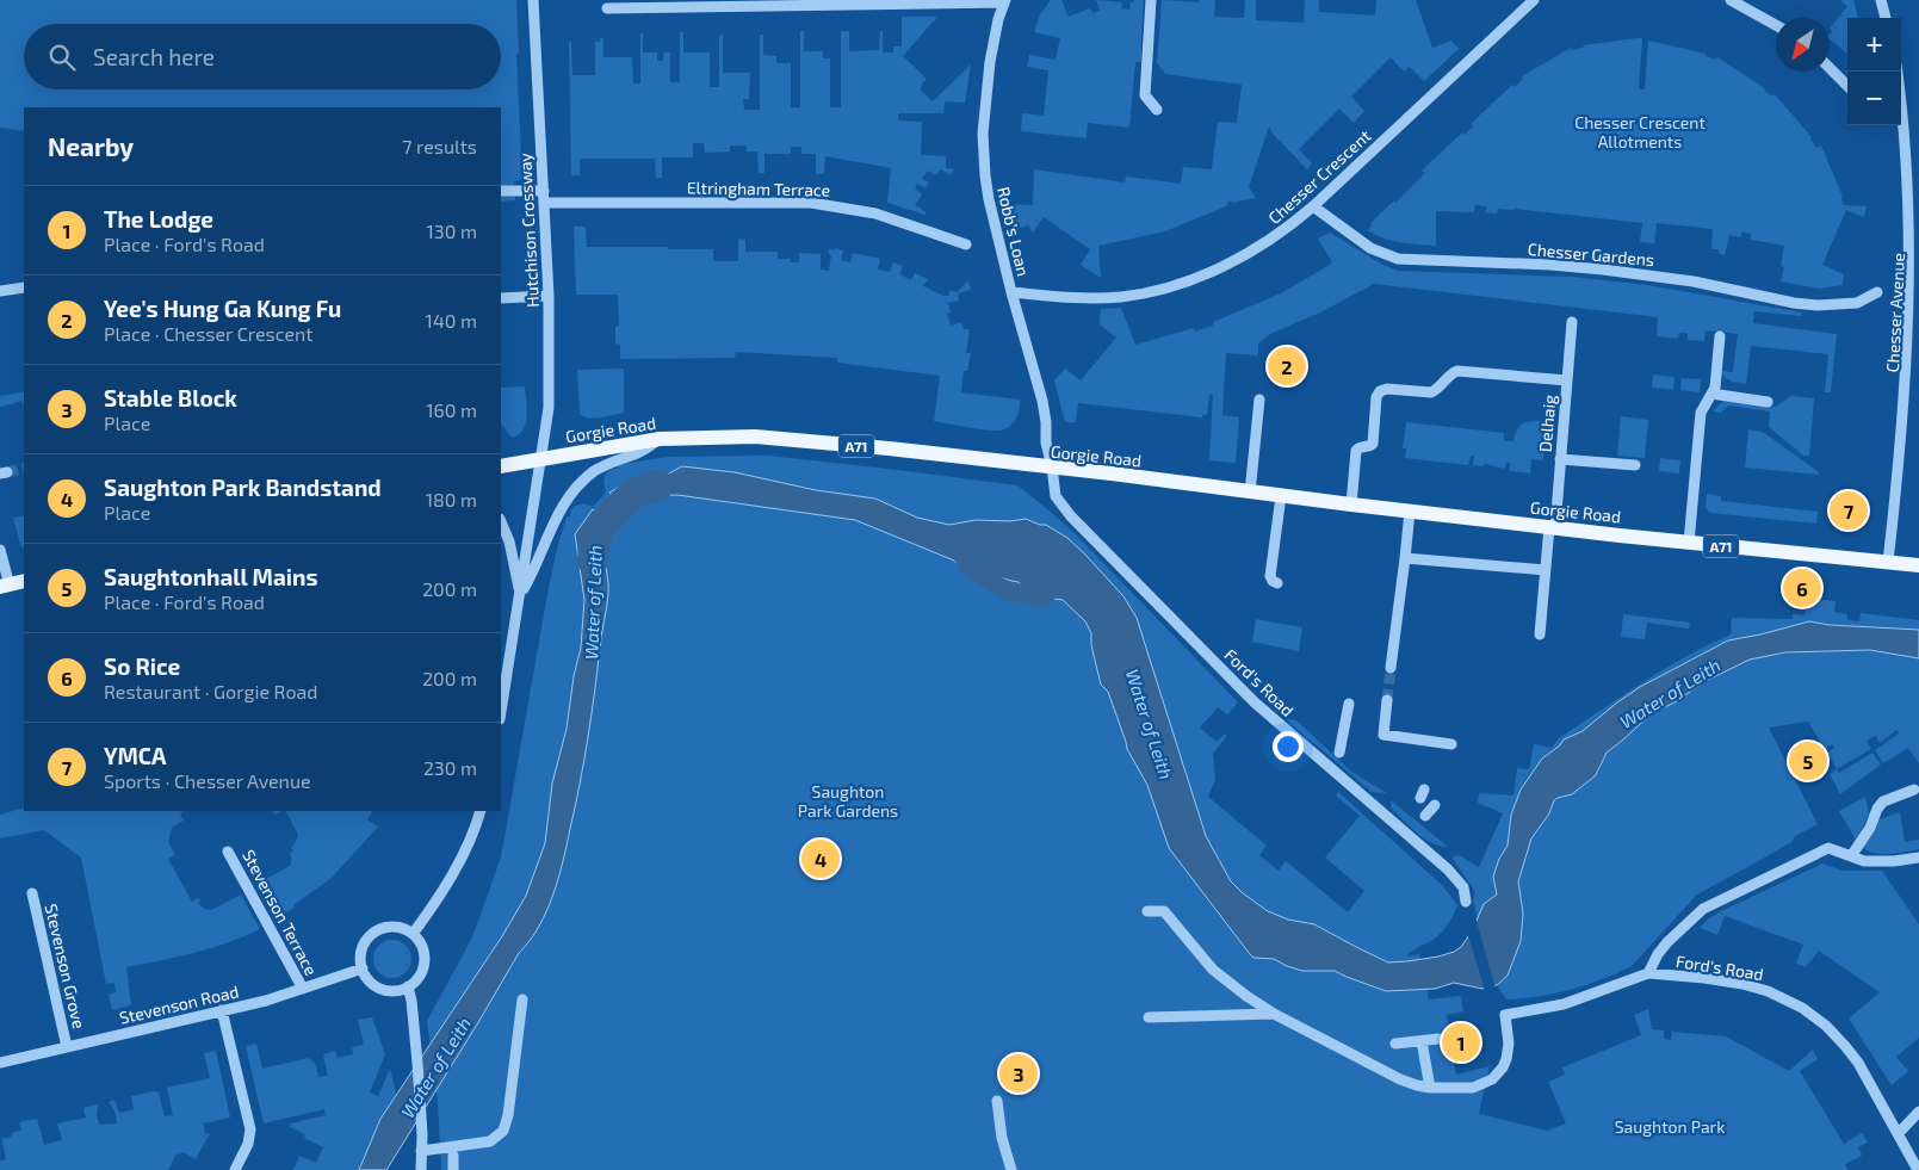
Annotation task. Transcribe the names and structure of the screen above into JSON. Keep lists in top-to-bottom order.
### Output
{
  "streets": {
    "main road": ["Gorgie Road", "A71"],
    "street": [
      "Chesser Crescent",
      "Eltringham Terrace",
      "Hutchison Crossway",
      "Robb's Loan",
      "Chesser Gardens",
      "Chesser Avenue",
      "Delhaig",
      "Ford's Road",
      "Stevenson Terrace",
      "Stevenson Grove",
      "Stevenson Road"
    ]
  },
  "crossings": [
    ["Chesser Crescent", "Robb's Loan"],
    ["Chesser Crescent", "Chesser Gardens"],
    ["Eltringham Terrace", "Hutchison Crossway"],
    ["Hutchison Crossway", "Gorgie Road"],
    ["Robb's Loan", "Gorgie Road"],
    ["Robb's Loan", "Ford's Road"],
    ["Chesser Avenue", "Gorgie Road"],
    ["Delhaig", "Gorgie Road"],
    ["Gorgie Road", "Ford's Road"],
    ["Stevenson Terrace", "Stevenson Road"],
    ["Stevenson Grove", "Stevenson Road"]
  ],
  "water": ["Water of Leith"],
  "parks": ["Chesser Crescent Allotments", "Saughton Park Gardens", "Saughton Park"],
  "north": "bottom left",
  "page": {
    "map_buttons": ["+", "−"],
    "search": "Search here",
    "heading": ["Nearby", "7 results"],
    "list": [
      {
        "mark": "1",
        "name": "The Lodge",
        "note": "Place · Ford's Road",
        "value": "130 m"
      },
      {
        "mark": "2",
        "name": "Yee's Hung Ga Kung Fu",
        "note": "Place · Chesser Crescent",
        "value": "140 m"
      },
      {
        "mark": "3",
        "name": "Stable Block",
        "note": "Place",
        "value": "160 m"
      },
      {
        "mark": "4",
        "name": "Saughton Park Bandstand",
        "note": "Place",
        "value": "180 m"
      },
      {
        "mark": "5",
        "name": "Saughtonhall Mains",
        "note": "Place · Ford's Road",
        "value": "200 m"
      },
      {
        "mark": "6",
        "name": "So Rice",
        "note": "Restaurant · Gorgie Road",
        "value": "200 m"
      },
      {
        "mark": "7",
        "name": "YMCA",
        "note": "Sports · Chesser Avenue",
        "value": "230 m"
      }
    ],
    "pins": [
      "2",
      "7",
      "6",
      "5",
      "4",
      "1",
      "3"
    ]
  }
}
